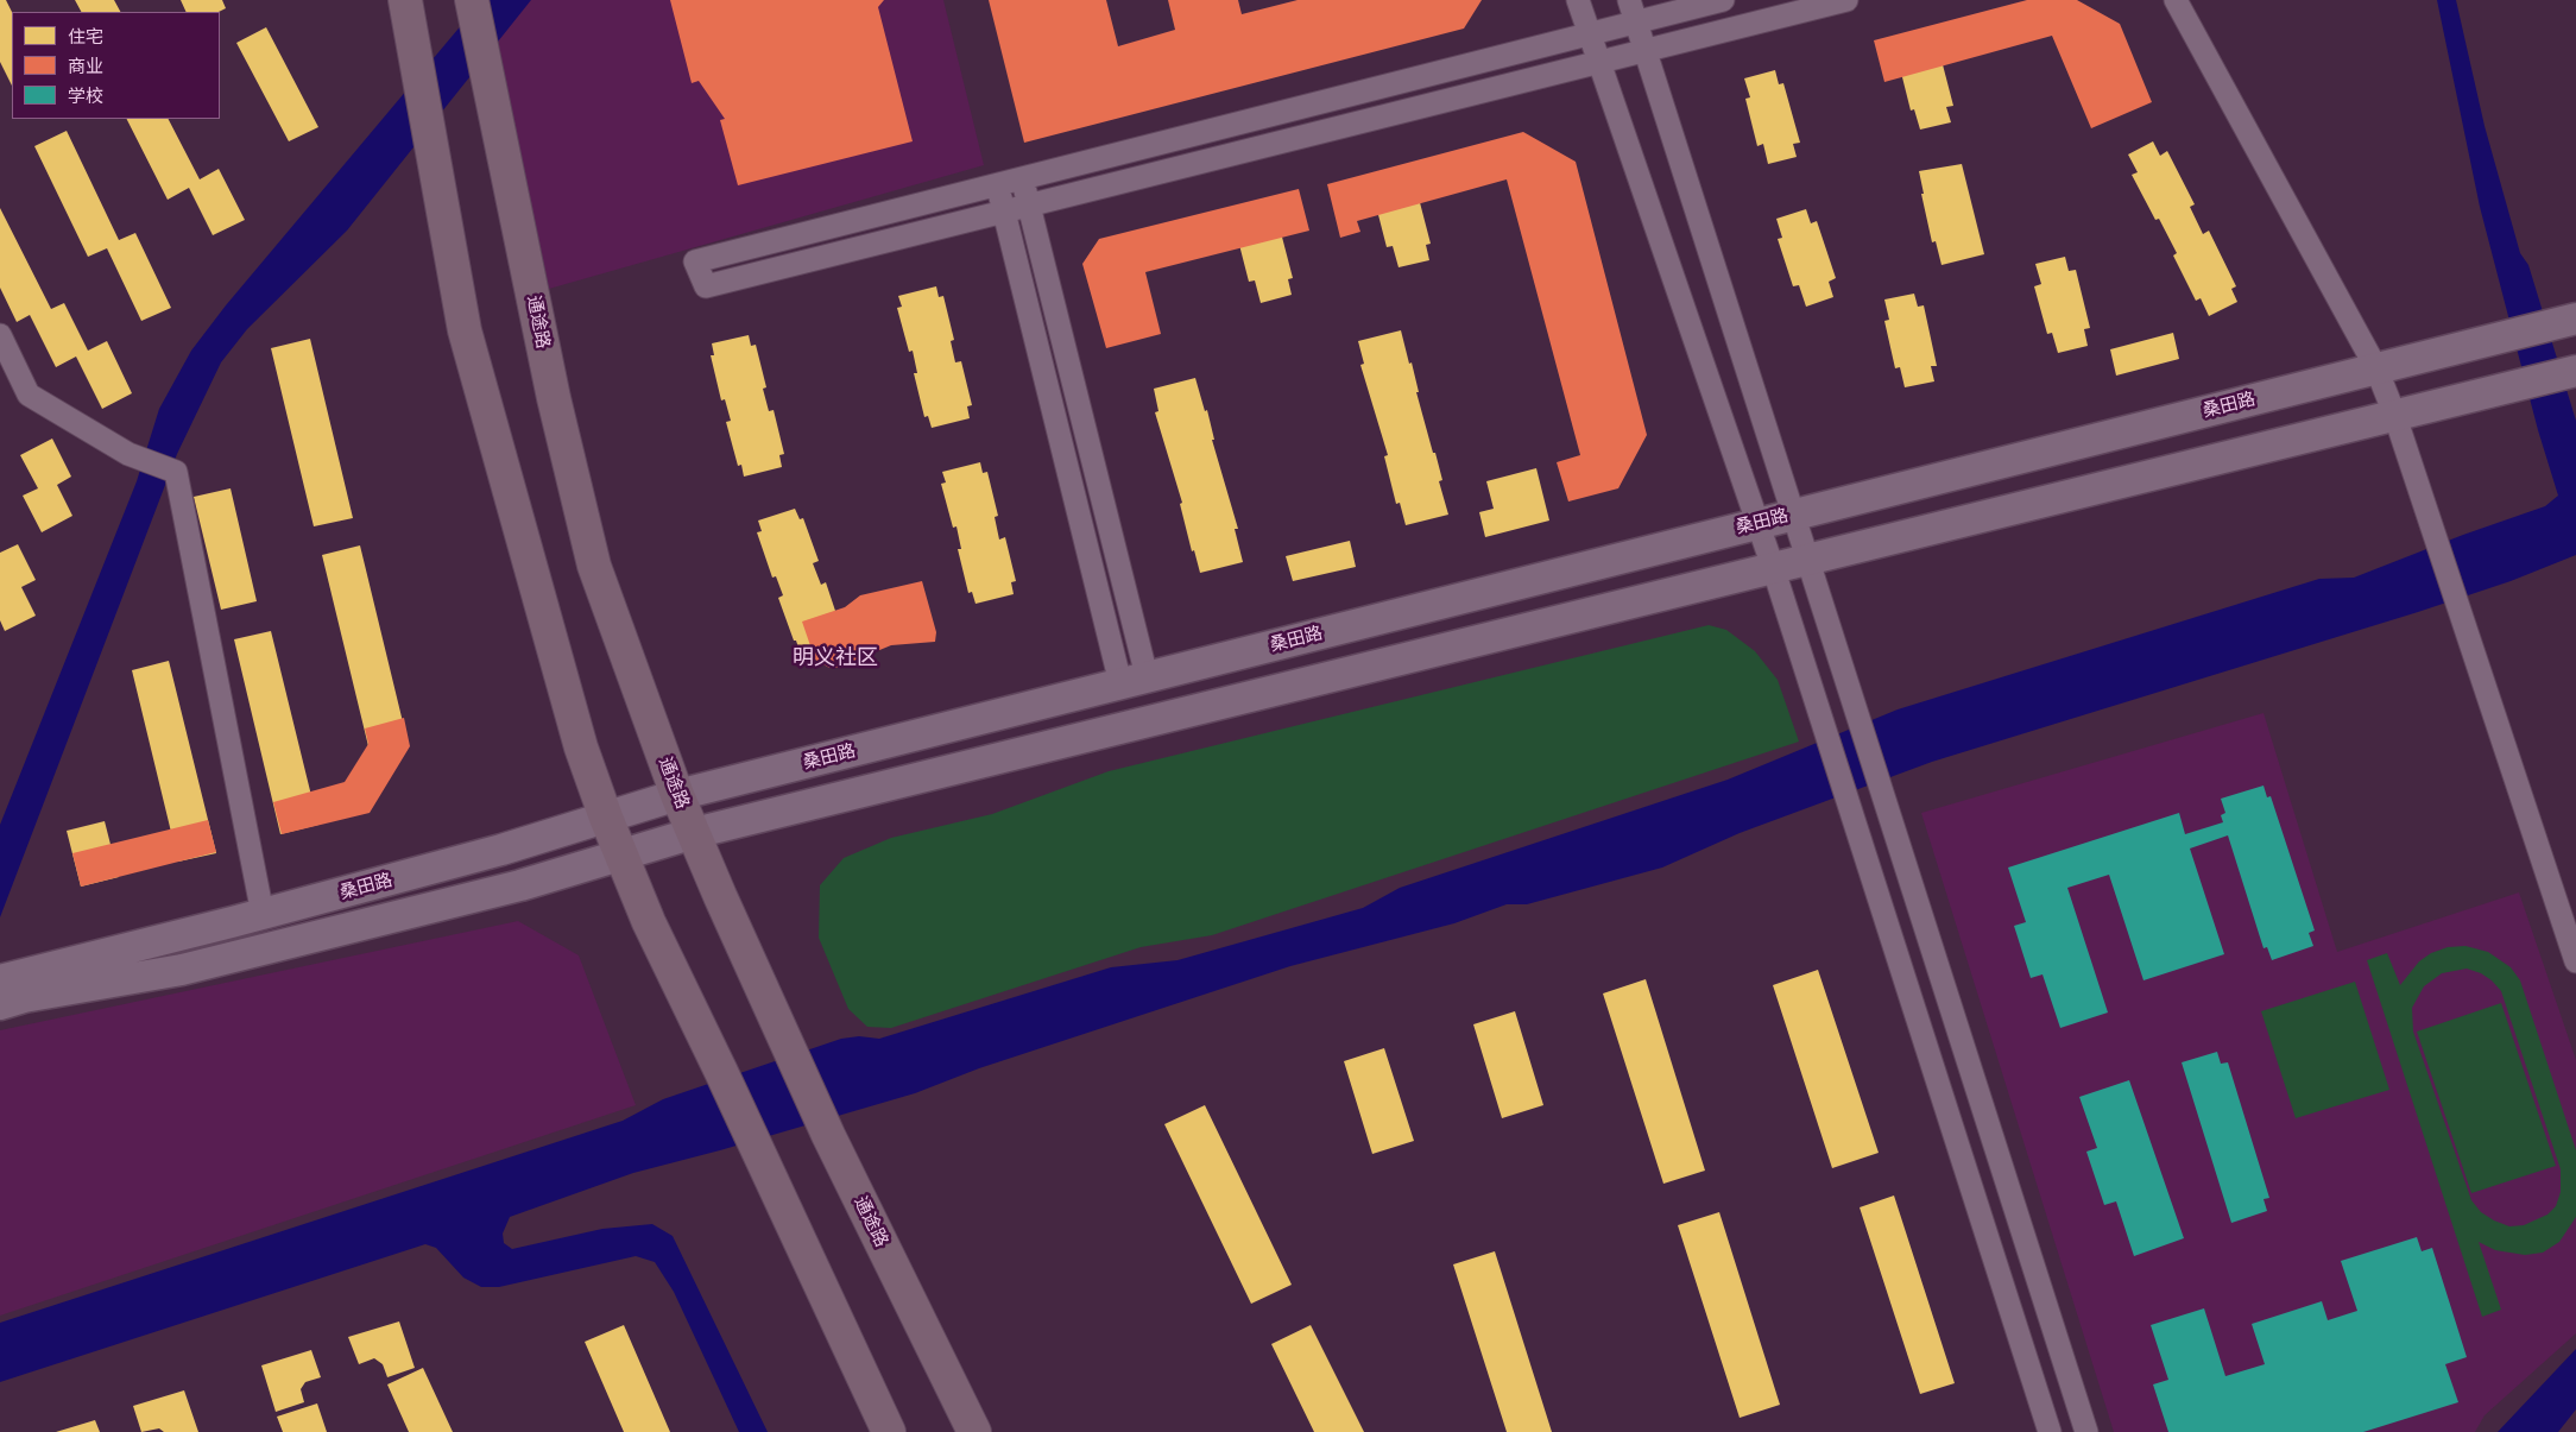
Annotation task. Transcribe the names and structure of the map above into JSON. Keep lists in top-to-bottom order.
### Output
{
  "streets": {
    "main road": ["通途路", "桑田路"]
  },
  "crossings": [
    ["通途路", "桑田路"]
  ],
  "districts": ["明义社区"],
  "legend": ["住宅", "商业", "学校"]
}
